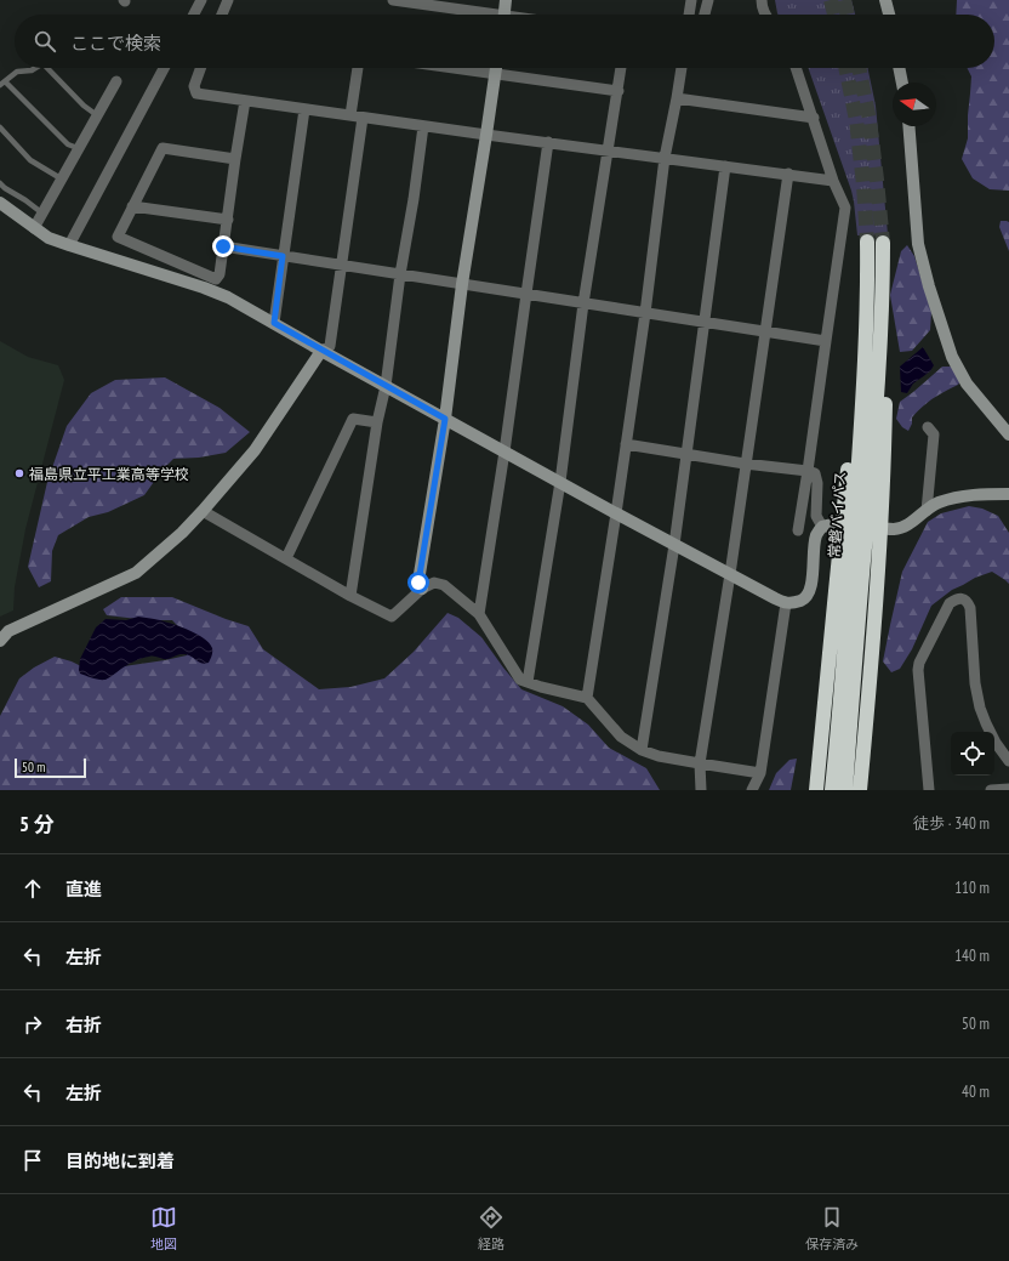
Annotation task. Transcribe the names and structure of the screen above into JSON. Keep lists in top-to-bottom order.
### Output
{
  "streets": {
    "highway": ["常磐バイパス"]
  },
  "places": ["福島県立平工業高等学校"],
  "scale_bar": "50 m",
  "north": "left",
  "page": {
    "search": "ここで検索",
    "scale": "50 m",
    "heading": ["5 分", "徒歩 · 340 m"],
    "list": [
      ["直進", "110 m"],
      ["左折", "140 m"],
      ["右折", "50 m"],
      ["左折", "40 m"],
      "目的地に到着"
    ],
    "nav": ["地図", "経路", "保存済み"]
  }
}
